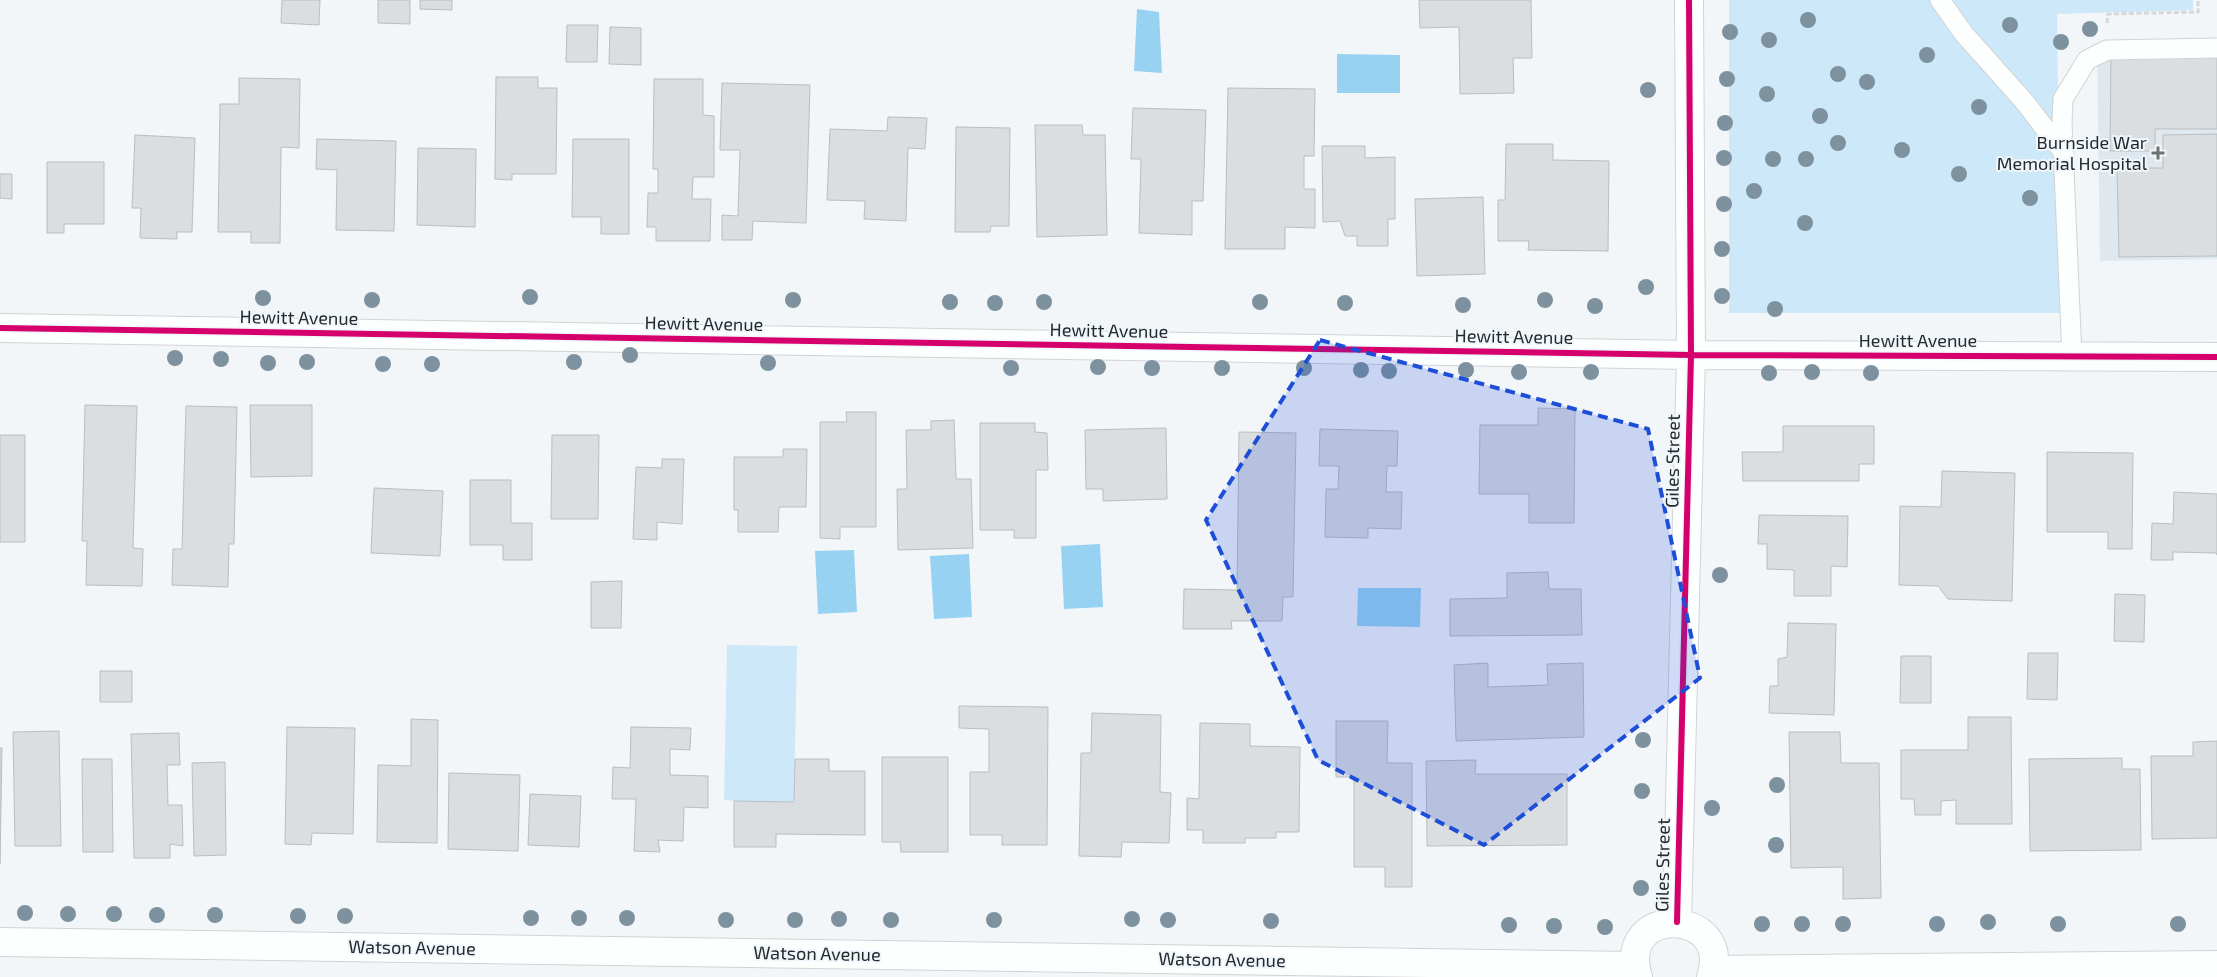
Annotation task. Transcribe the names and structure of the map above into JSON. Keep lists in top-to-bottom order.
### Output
{
  "streets": {
    "street": ["Hewitt Avenue", "Giles Street", "Watson Avenue"]
  },
  "crossings": [
    ["Hewitt Avenue", "Giles Street"]
  ],
  "places": {
    "health": ["Burnside War Memorial Hospital"]
  }
}
